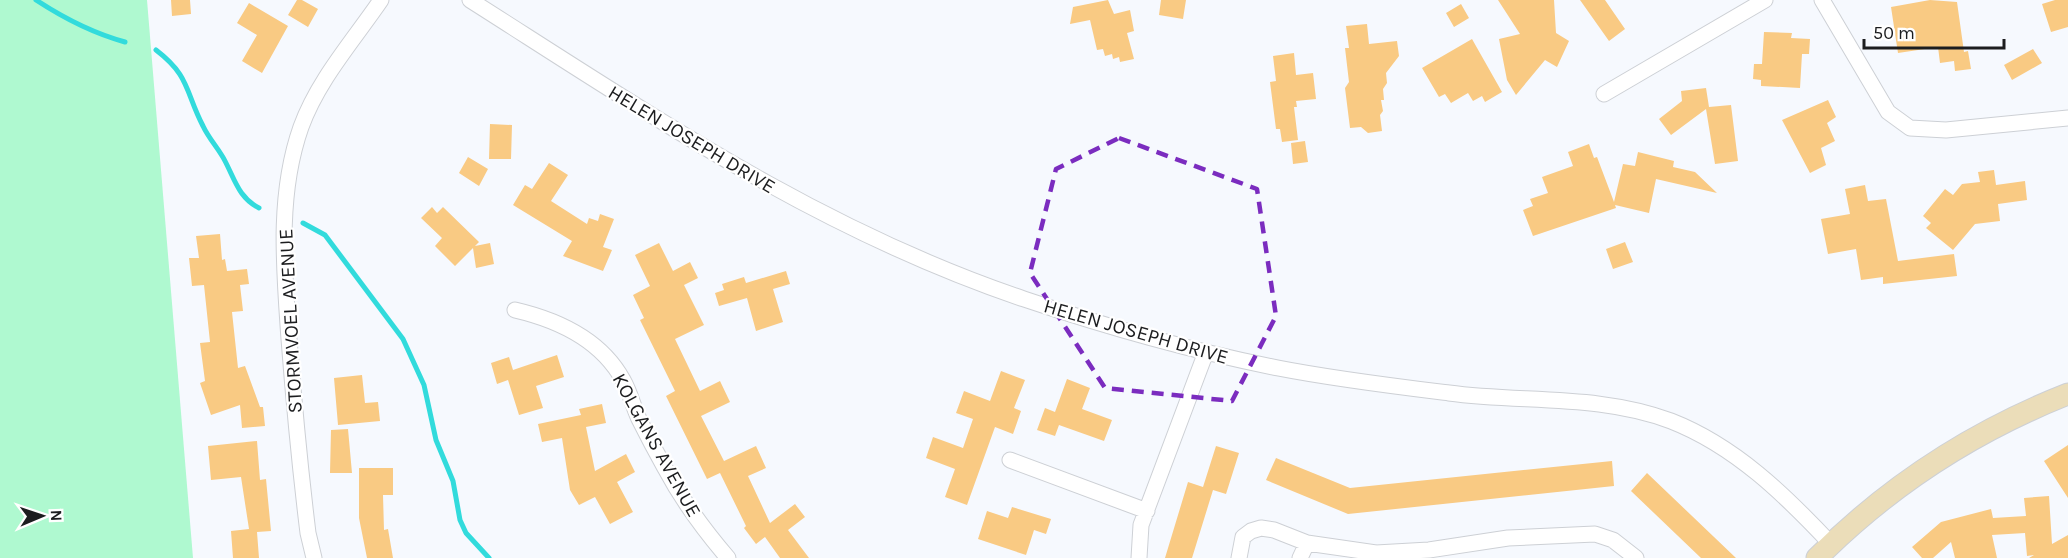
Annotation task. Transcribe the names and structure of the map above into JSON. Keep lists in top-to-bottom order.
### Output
{
  "streets": {
    "street": ["HELEN JOSEPH DRIVE", "STORMVOEL AVENUE", "KOLGANS AVENUE"]
  },
  "scale_bar": "50 m",
  "north": "right"
}
